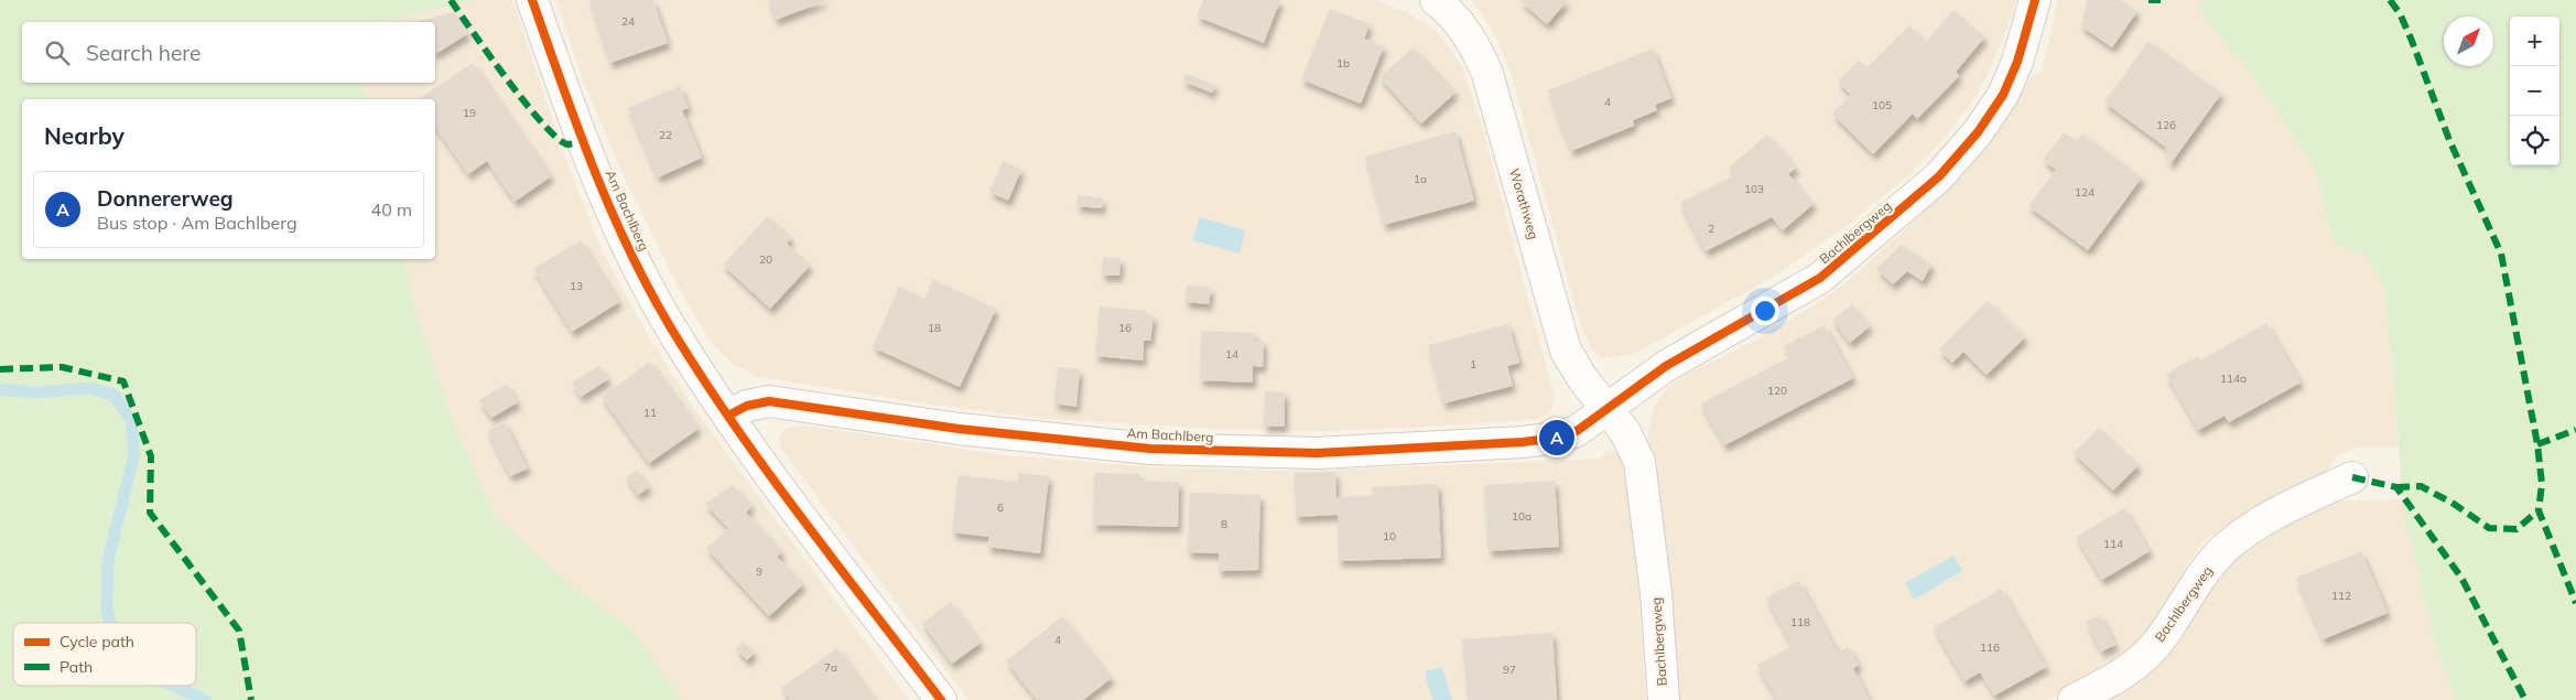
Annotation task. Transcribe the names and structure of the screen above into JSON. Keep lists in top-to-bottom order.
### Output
{
  "streets": {
    "street": ["Worathweg", "Am Bachlberg", "Bachlbergweg"]
  },
  "crossings": [
    ["Worathweg", "Am Bachlberg"],
    ["Worathweg", "Bachlbergweg"],
    ["Am Bachlberg", "Bachlbergweg"]
  ],
  "house_numbers": [
    "24",
    "1b",
    "4",
    "105",
    "19",
    "126",
    "22",
    "1a",
    "103",
    "124",
    "2",
    "20",
    "13",
    "18",
    "16",
    "14",
    "1",
    "114a",
    "120",
    "11",
    "6",
    "10a",
    "8",
    "10",
    "114",
    "9",
    "112",
    "118",
    "4",
    "116",
    "7a",
    "97"
  ],
  "legend": ["Cycle path", "Path"],
  "north": "top right",
  "page": {
    "map_buttons": ["+", "−"],
    "search": "Search here",
    "heading": "Nearby",
    "list": [
      {
        "mark": "A",
        "name": "Donnererweg",
        "note": "Bus stop · Am Bachlberg",
        "value": "40 m"
      }
    ],
    "pins": "A"
  }
}
